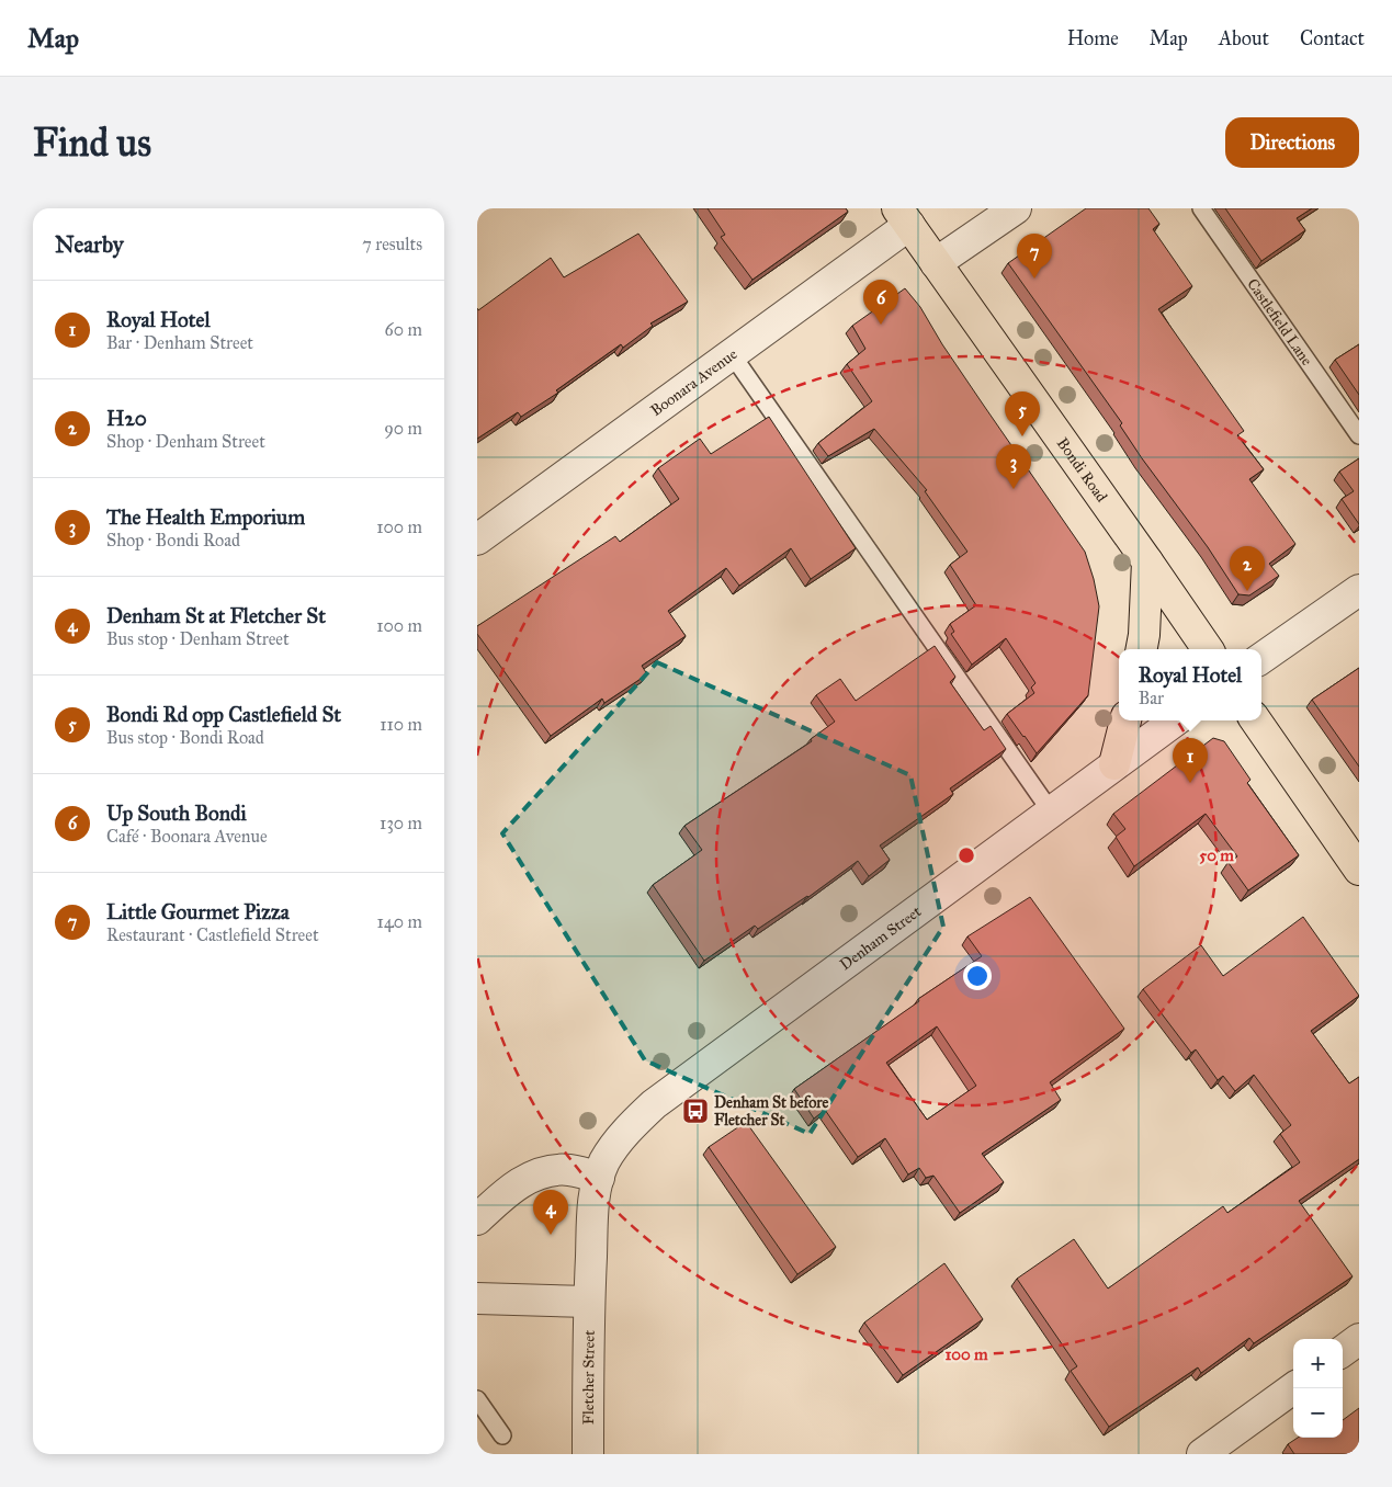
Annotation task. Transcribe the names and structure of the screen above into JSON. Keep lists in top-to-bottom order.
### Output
{
  "streets": {
    "main road": ["Bondi Road"],
    "street": ["Boonara Avenue", "Denham Street", "Fletcher Street"],
    "lane": ["Castlefield Lane"]
  },
  "crossings": [
    ["Boonara Avenue", "Bondi Road"],
    ["Denham Street", "Fletcher Street"]
  ],
  "places": {
    "bus stop": ["Denham St before Fletcher St"]
  },
  "page": {
    "header": "Map",
    "nav": [
      "Home",
      "Map",
      "About",
      "Contact"
    ],
    "buttons": "Directions",
    "title": "Find us",
    "heading": ["Nearby", "7 results"],
    "pins": [
      "7",
      "6",
      "5",
      "3",
      "2",
      "1",
      "4"
    ],
    "list": [
      {
        "mark": "1",
        "name": "Royal Hotel",
        "note": "Bar · Denham Street",
        "value": "60 m"
      },
      {
        "mark": "2",
        "name": "H20",
        "note": "Shop · Denham Street",
        "value": "90 m"
      },
      {
        "mark": "3",
        "name": "The Health Emporium",
        "note": "Shop · Bondi Road",
        "value": "100 m"
      },
      {
        "mark": "4",
        "name": "Denham St at Fletcher St",
        "note": "Bus stop · Denham Street",
        "value": "100 m"
      },
      {
        "mark": "5",
        "name": "Bondi Rd opp Castlefield St",
        "note": "Bus stop · Bondi Road",
        "value": "110 m"
      },
      {
        "mark": "6",
        "name": "Up South Bondi",
        "note": "Café · Boonara Avenue",
        "value": "130 m"
      },
      {
        "mark": "7",
        "name": "Little Gourmet Pizza",
        "note": "Restaurant · Castlefield Street",
        "value": "140 m"
      }
    ],
    "popup": ["Royal Hotel", "Bar"],
    "map_buttons": ["+", "−"]
  },
  "rings": ["50 m", "100 m"]
}
